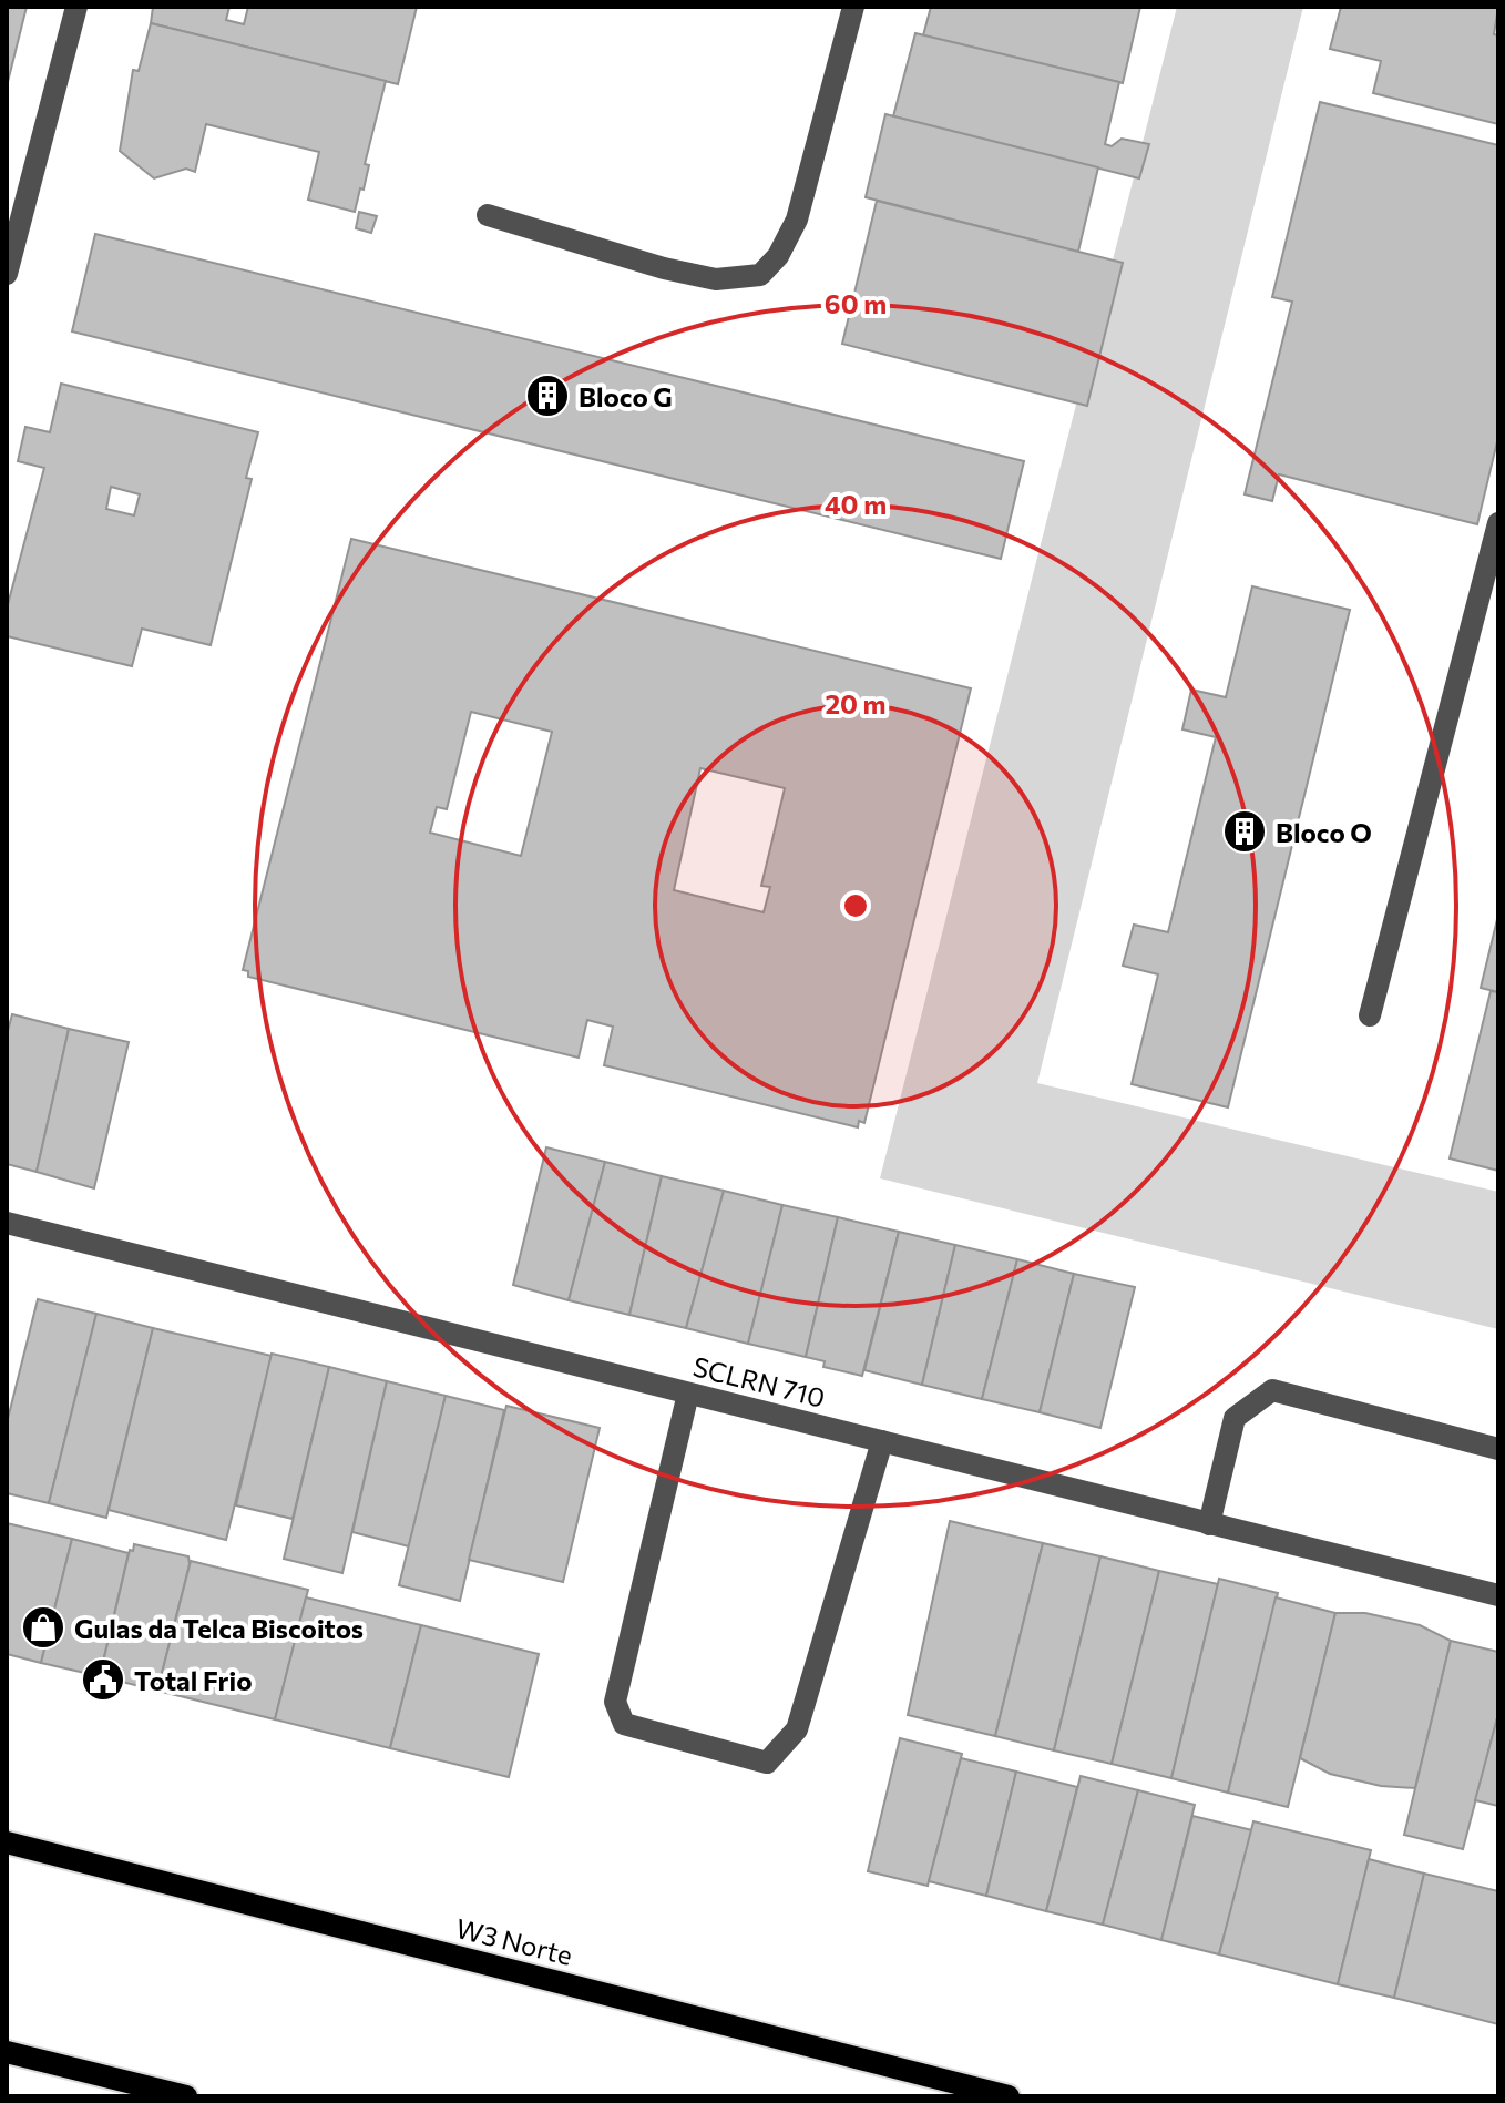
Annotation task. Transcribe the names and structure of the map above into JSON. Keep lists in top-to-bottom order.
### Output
{
  "streets": {
    "main road": ["W3 Norte"],
    "street": ["SCLRN 710"]
  },
  "places": {
    "building": ["Bloco G", "Bloco O"],
    "shop": ["Gulas da Telca Biscoitos"],
    "public building": ["Total Frio"]
  },
  "rings": ["60 m", "40 m", "20 m"]
}
